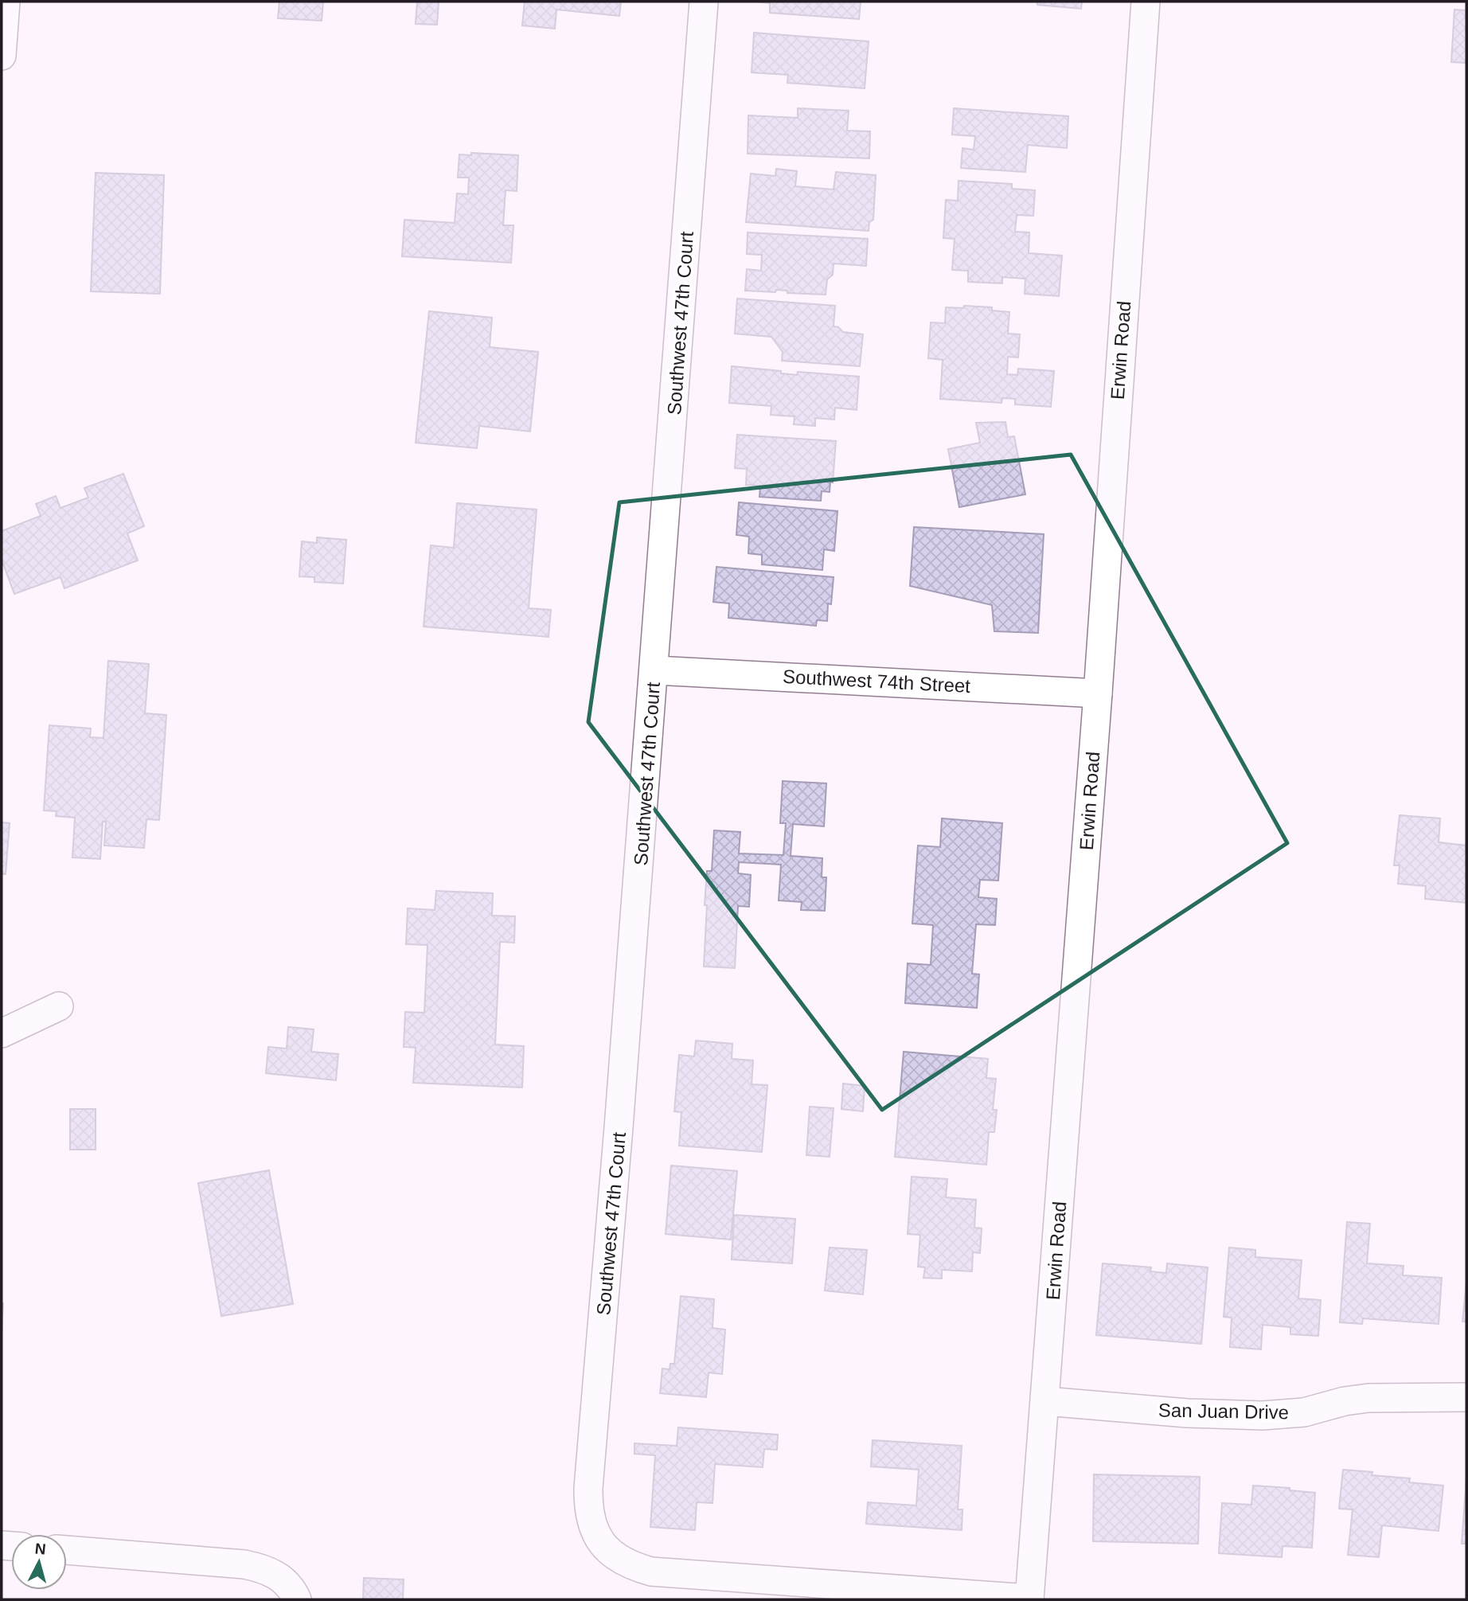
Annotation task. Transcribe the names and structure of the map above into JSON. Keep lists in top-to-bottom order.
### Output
{
  "streets": {
    "street": [
      "Southwest 47th Court",
      "Erwin Road",
      "Southwest 74th Street",
      "San Juan Drive"
    ]
  },
  "crossings": [
    ["Southwest 47th Court", "Erwin Road"],
    ["Southwest 47th Court", "Southwest 74th Street"],
    ["Erwin Road", "Southwest 74th Street"],
    ["Erwin Road", "San Juan Drive"]
  ],
  "north": "top"
}
